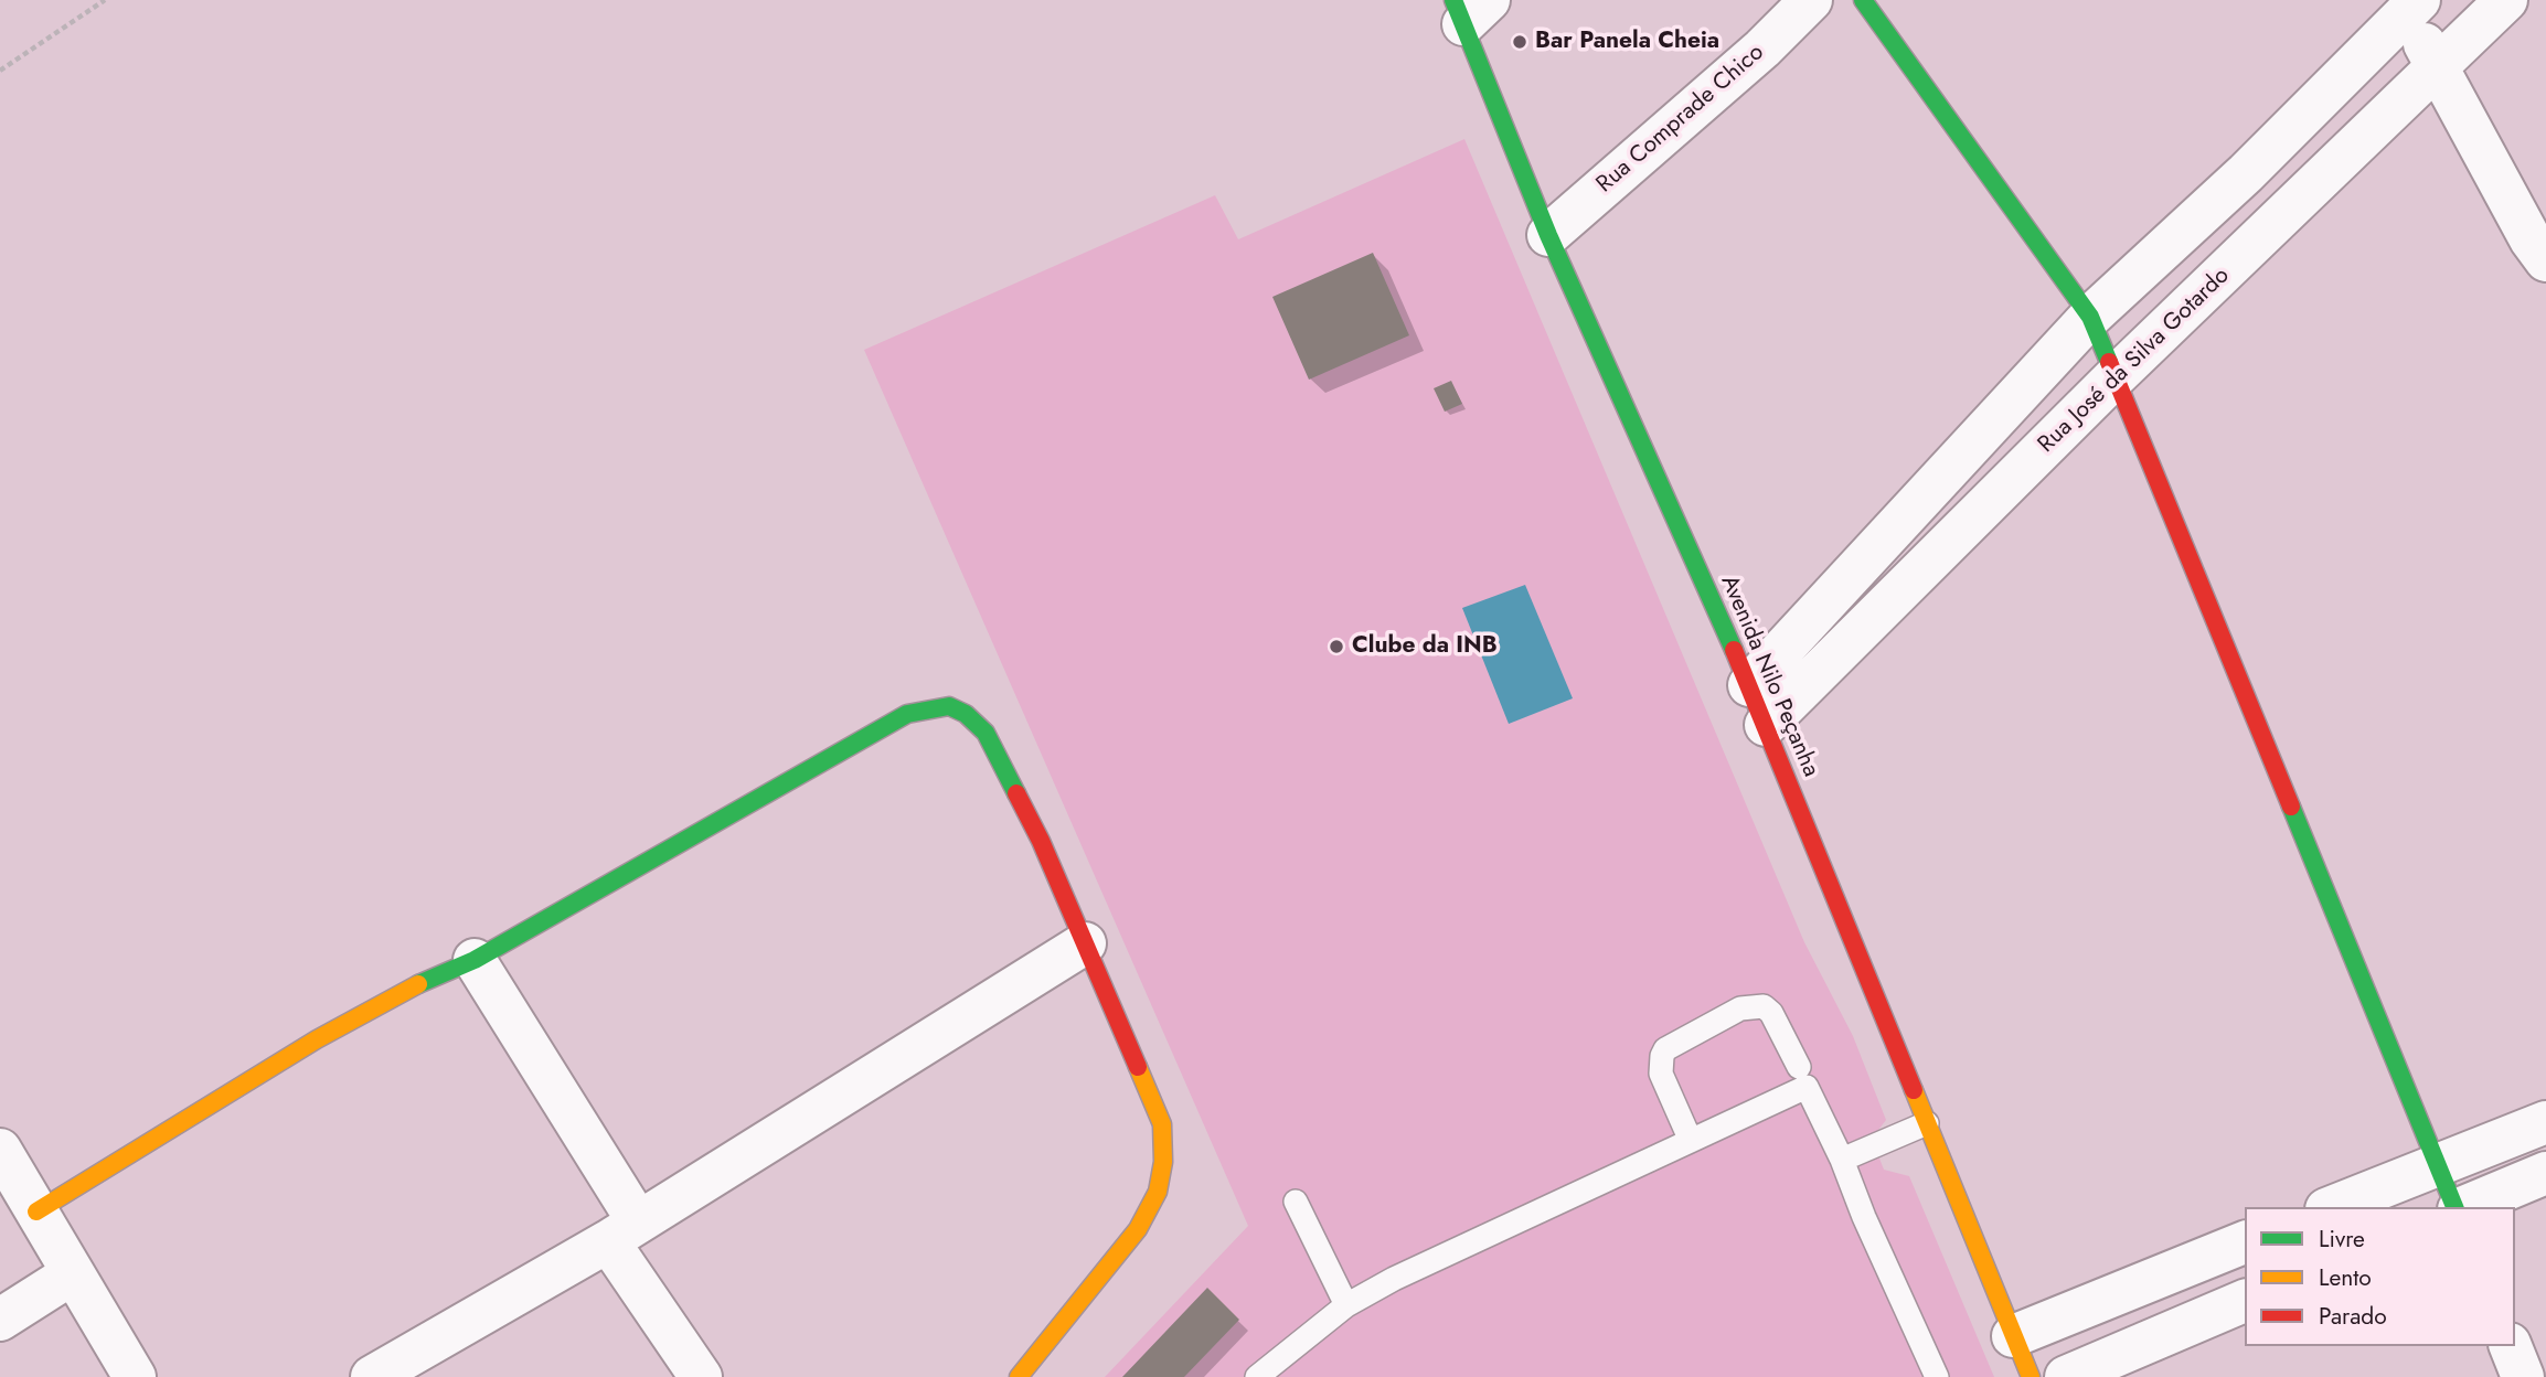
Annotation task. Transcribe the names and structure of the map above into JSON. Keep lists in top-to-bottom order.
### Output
{
  "streets": {
    "street": ["Rua Comprade Chico", "Rua José da Silva Gotardo", "Avenida Nilo Peçanha"]
  },
  "crossings": [
    ["Rua Comprade Chico", "Avenida Nilo Peçanha"],
    ["Rua José da Silva Gotardo", "Avenida Nilo Peçanha"]
  ],
  "places": ["Bar Panela Cheia", "Clube da INB"],
  "legend": ["Livre", "Lento", "Parado"]
}
